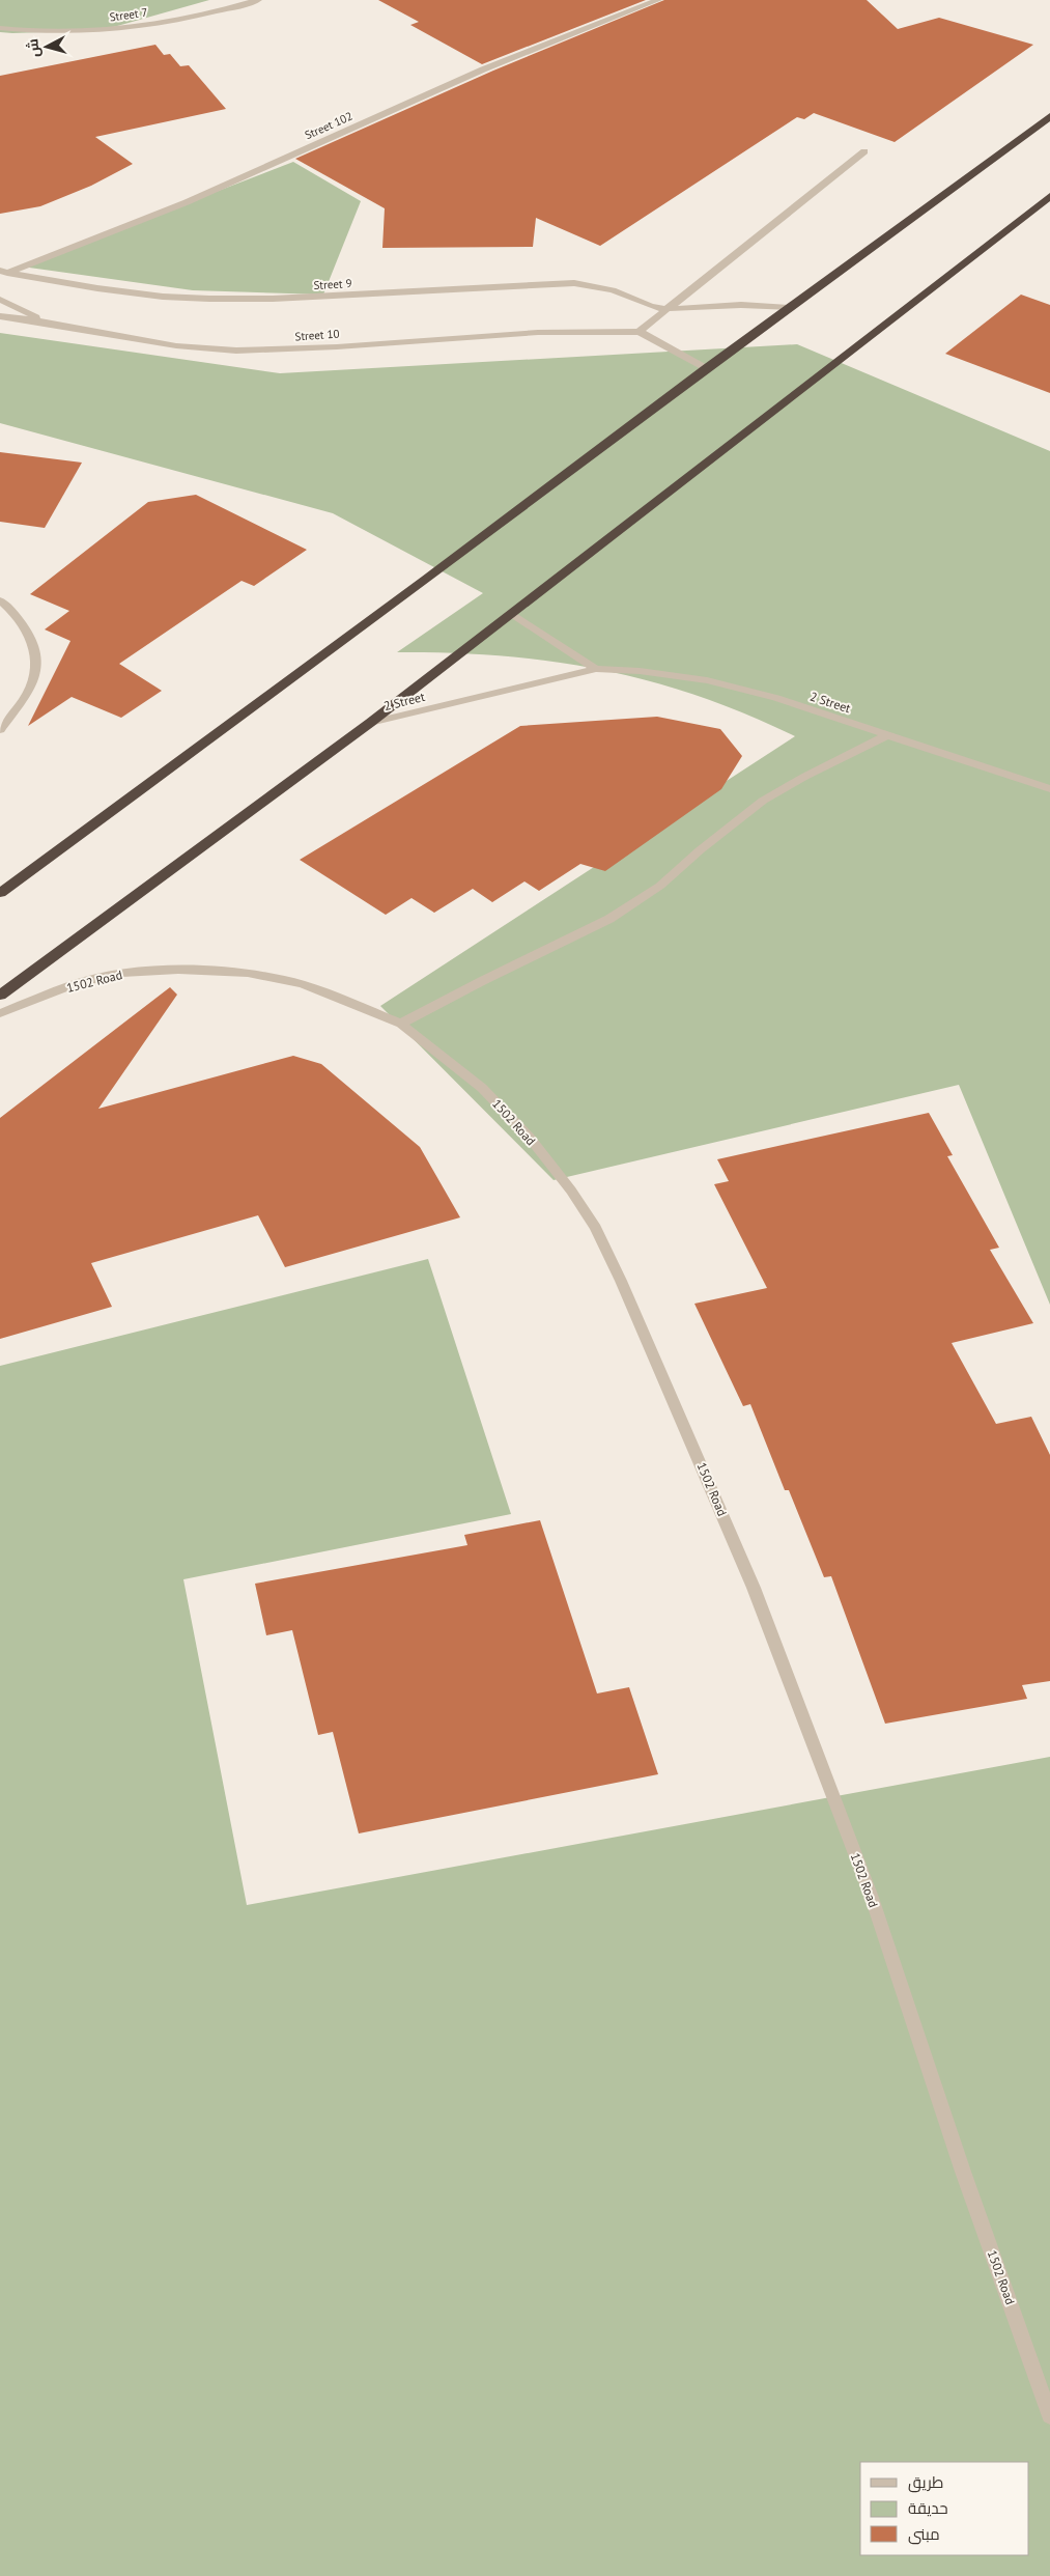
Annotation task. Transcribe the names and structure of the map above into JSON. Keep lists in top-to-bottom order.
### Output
{
  "streets": {
    "street": [
      "Street 7",
      "Street 102",
      "Street 9",
      "Street 10",
      "2 Street",
      "1502 Road"
    ]
  },
  "crossings": [
    ["Street 102", "Street 9"]
  ],
  "legend": ["طريق", "حديقة", "مبنى"],
  "north": "left"
}
